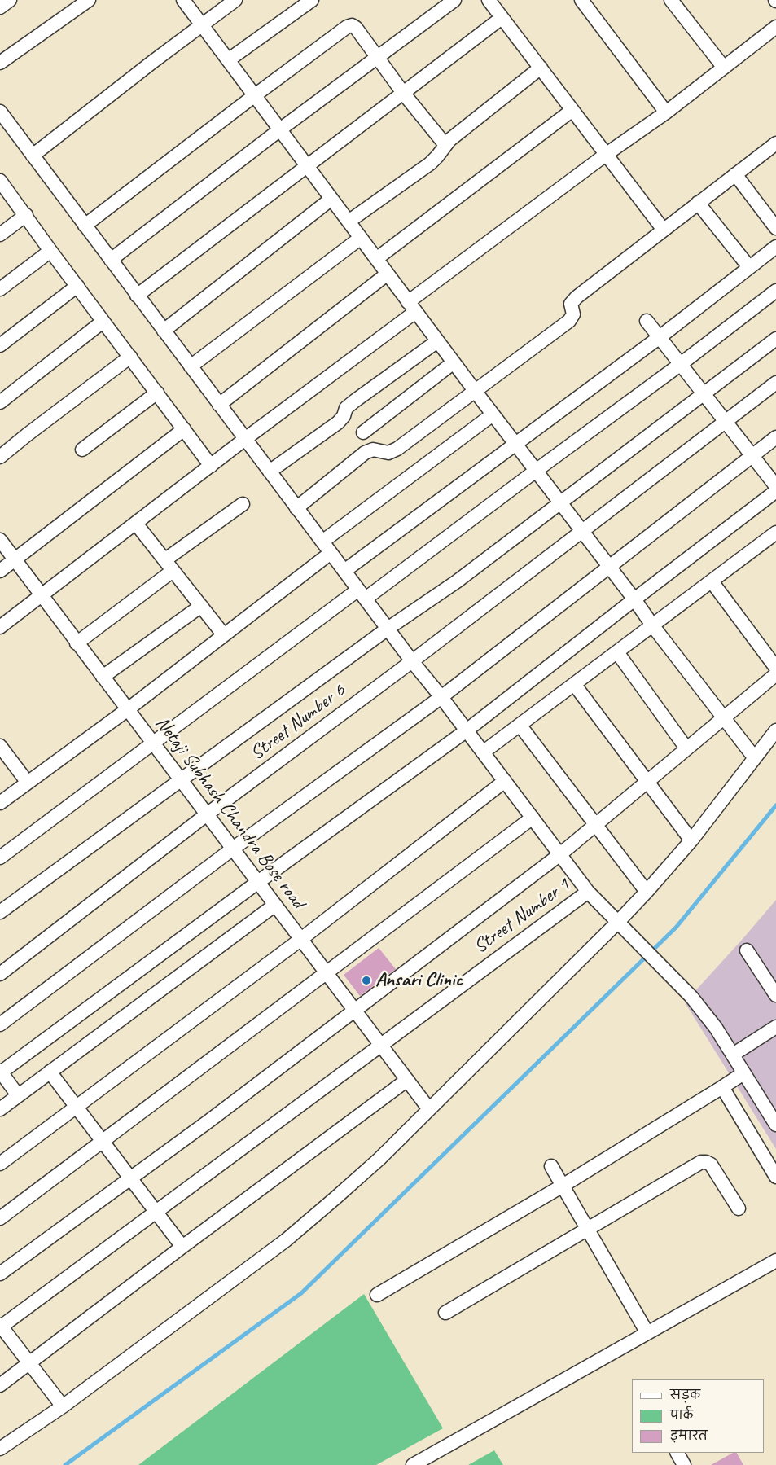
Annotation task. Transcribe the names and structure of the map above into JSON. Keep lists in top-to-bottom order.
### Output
{
  "streets": {
    "street": ["Street Number 6", "Netaji Subhash Chandra Bose road", "Street Number 1"]
  },
  "crossings": [
    ["Street Number 6", "Netaji Subhash Chandra Bose road"],
    ["Netaji Subhash Chandra Bose road", "Street Number 1"]
  ],
  "places": ["Ansari Clinic"],
  "legend": ["सड़क", "पार्क", "इमारत"]
}
